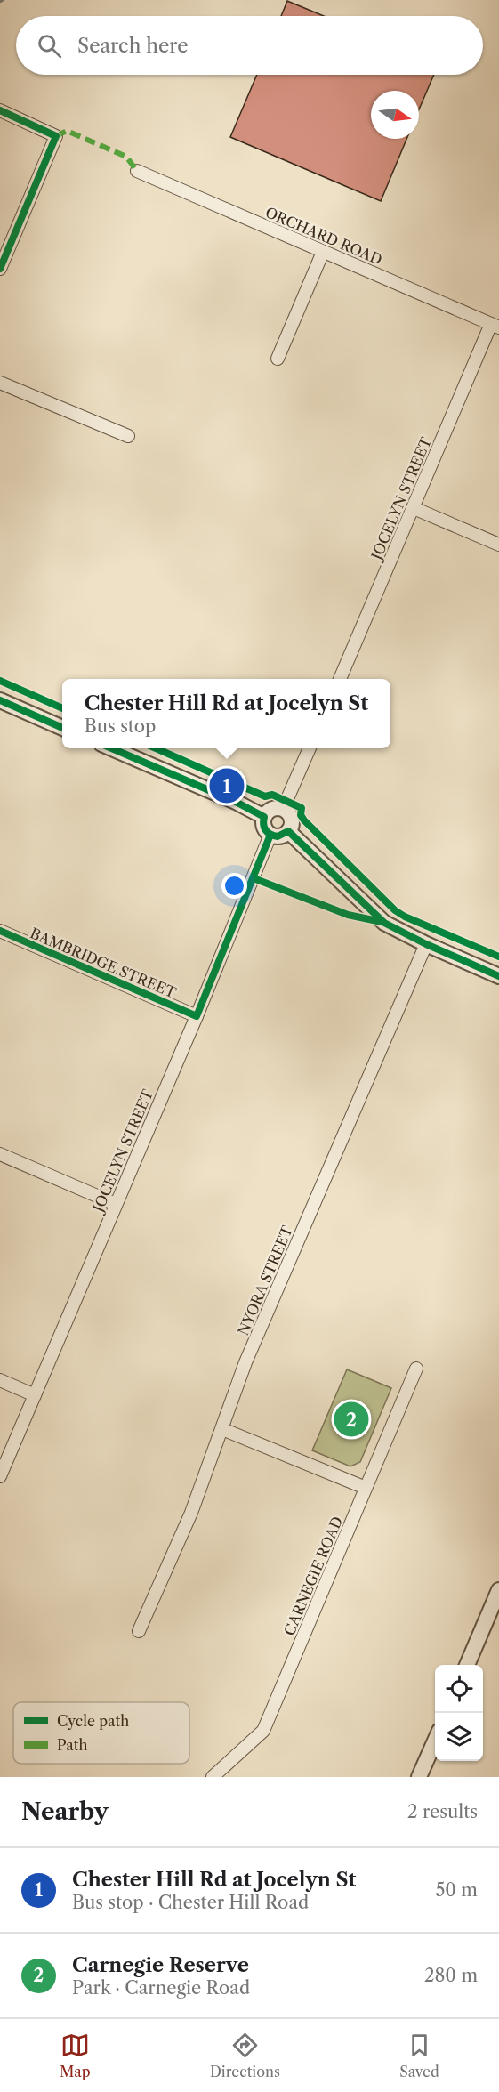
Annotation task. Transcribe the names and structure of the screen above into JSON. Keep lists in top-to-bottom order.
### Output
{
  "streets": {
    "street": [
      "ORCHARD ROAD",
      "JOCELYN STREET",
      "BAMBRIDGE STREET",
      "NYORA STREET",
      "CARNEGIE ROAD"
    ]
  },
  "crossings": [
    ["ORCHARD ROAD", "JOCELYN STREET"],
    ["JOCELYN STREET", "BAMBRIDGE STREET"]
  ],
  "legend": ["Cycle path", "Path"],
  "north": "right",
  "page": {
    "search": "Search here",
    "popup": ["Chester Hill Rd at Jocelyn St", "Bus stop"],
    "pins": ["1", "2"],
    "heading": ["Nearby", "2 results"],
    "list": [
      {
        "mark": "1",
        "name": "Chester Hill Rd at Jocelyn St",
        "note": "Bus stop · Chester Hill Road",
        "value": "50 m"
      },
      {
        "mark": "2",
        "name": "Carnegie Reserve",
        "note": "Park · Carnegie Road",
        "value": "280 m"
      }
    ],
    "nav": ["Map", "Directions", "Saved"]
  }
}
